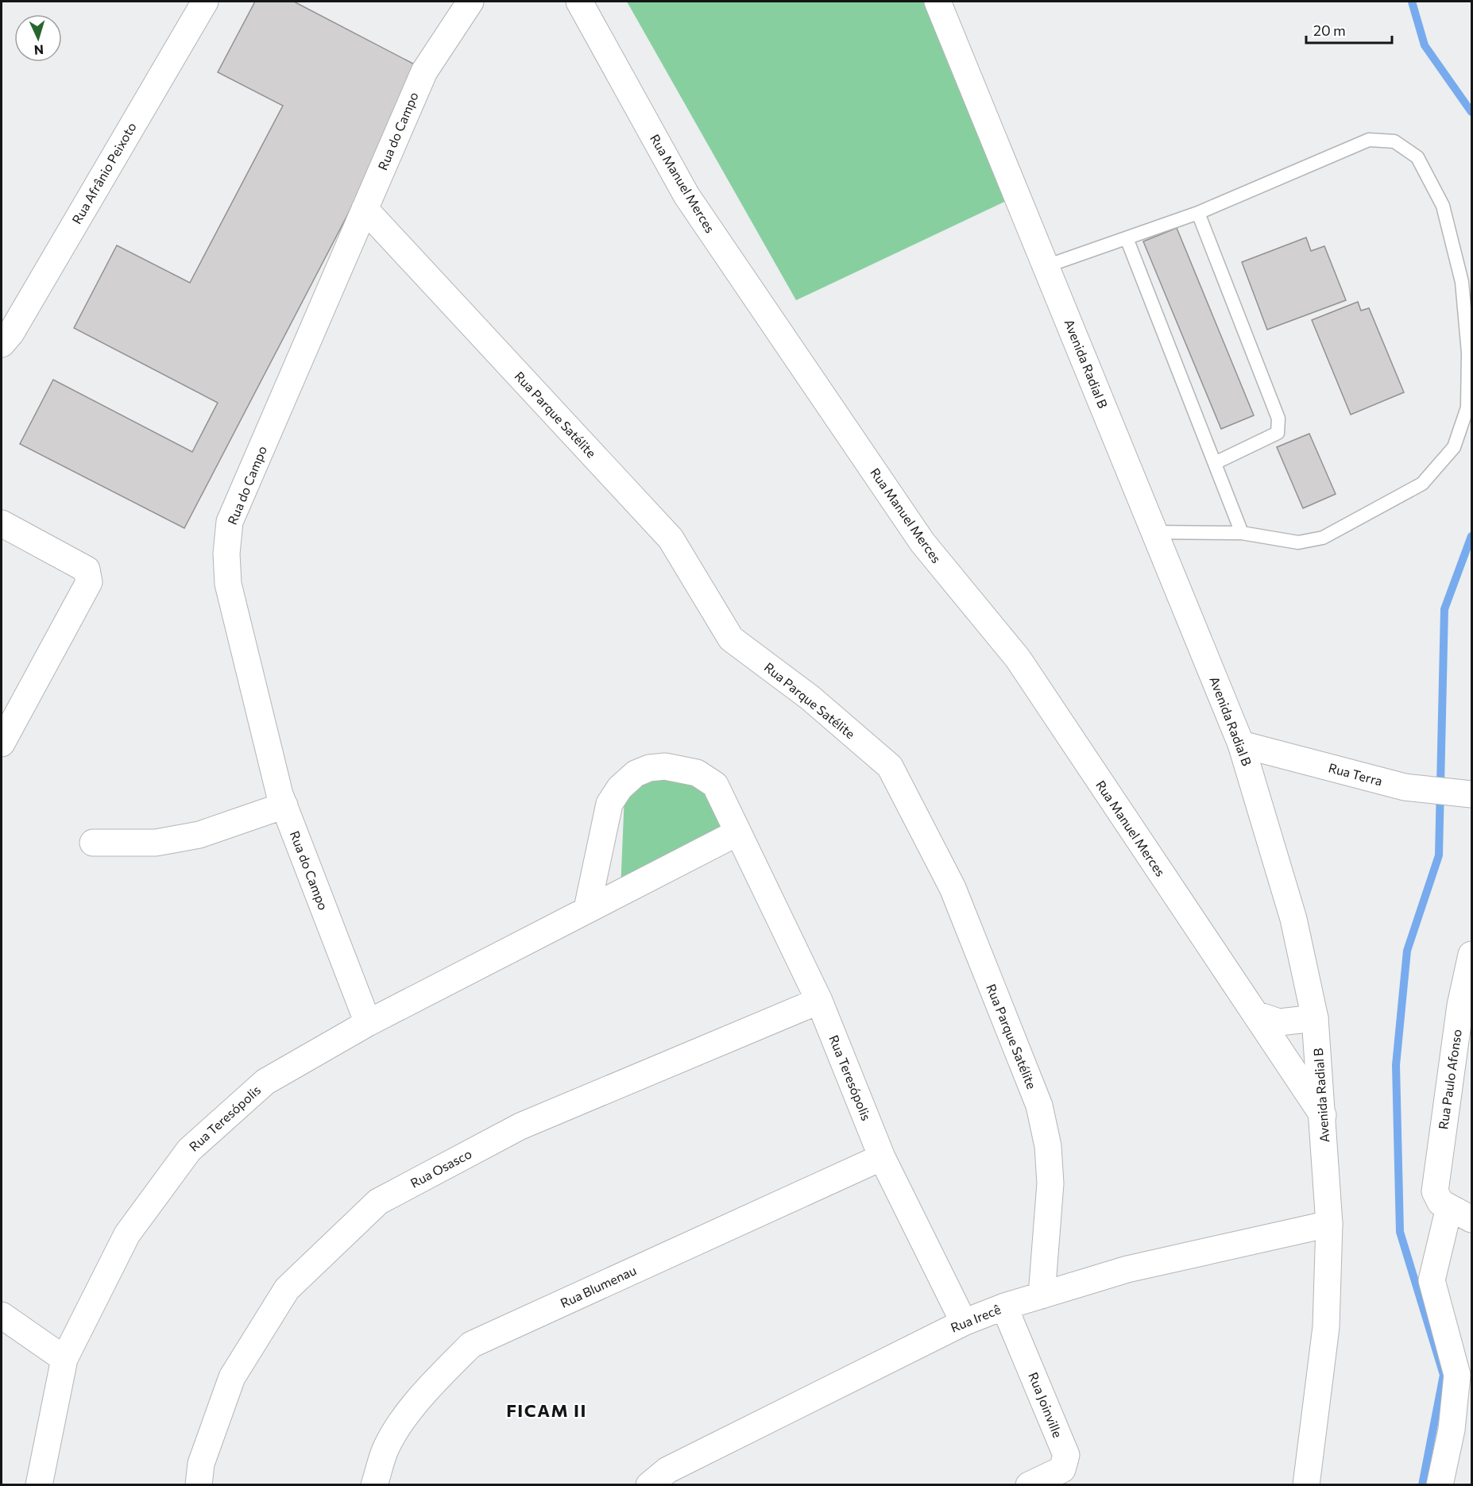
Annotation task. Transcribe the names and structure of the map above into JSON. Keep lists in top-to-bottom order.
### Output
{
  "streets": {
    "street": [
      "Rua do Campo",
      "Rua Afrânio Peixoto",
      "Rua Manuel Merces",
      "Avenida Radial B",
      "Rua Parque Satélite",
      "Rua Terra",
      "Rua Teresópolis",
      "Rua Paulo Afonso",
      "Rua Osasco",
      "Rua Blumenau",
      "Rua Irecê",
      "Rua Joinville"
    ]
  },
  "crossings": [
    ["Rua do Campo", "Rua Parque Satélite"],
    ["Rua do Campo", "Rua Teresópolis"],
    ["Rua Manuel Merces", "Avenida Radial B"],
    ["Avenida Radial B", "Rua Terra"],
    ["Avenida Radial B", "Rua Irecê"],
    ["Rua Parque Satélite", "Rua Irecê"],
    ["Rua Teresópolis", "Rua Osasco"],
    ["Rua Teresópolis", "Rua Blumenau"],
    ["Rua Teresópolis", "Rua Irecê"],
    ["Rua Irecê", "Rua Joinville"]
  ],
  "districts": ["FICAM II"],
  "scale_bar": "20 m",
  "north": "bottom"
}
